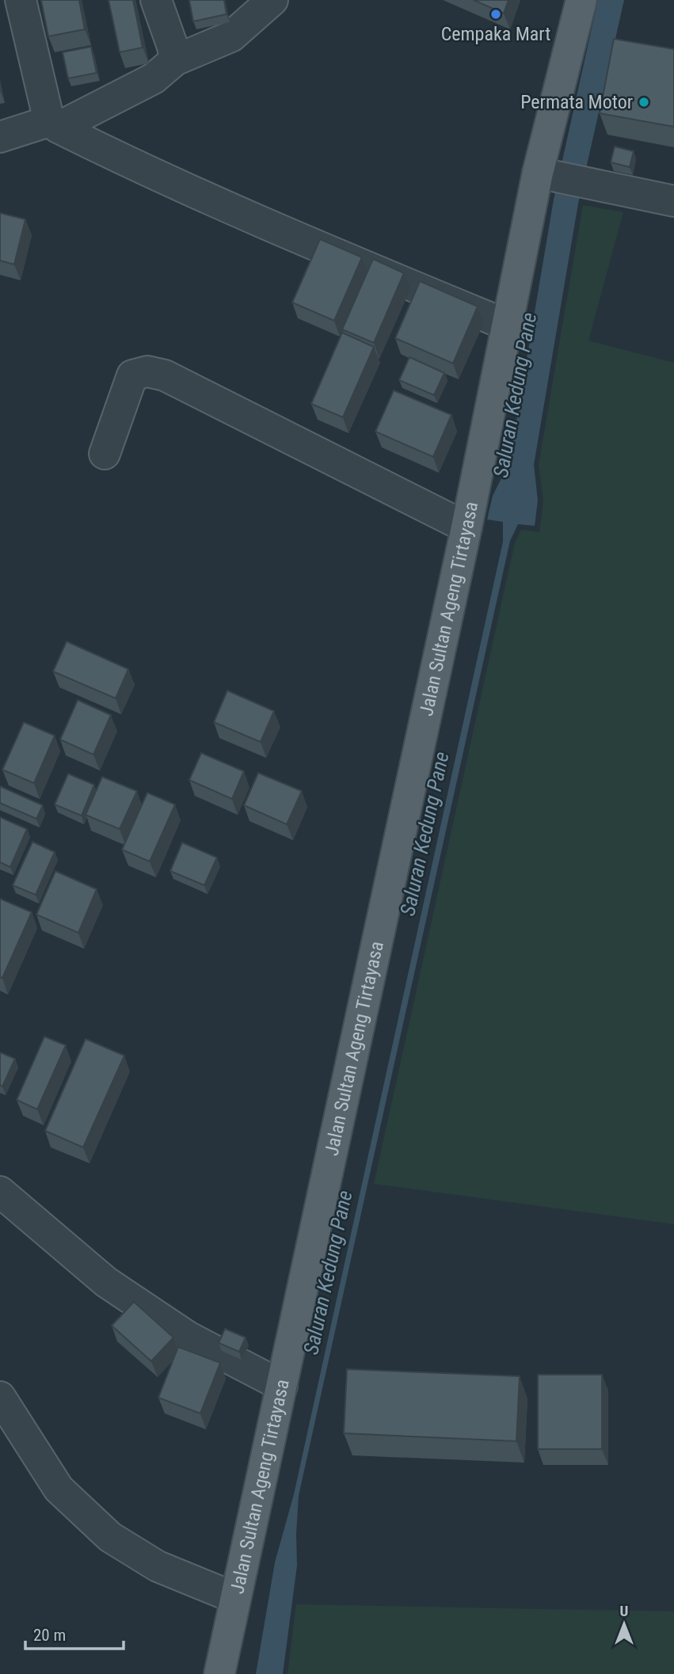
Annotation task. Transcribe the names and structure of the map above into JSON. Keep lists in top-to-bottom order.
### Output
{
  "streets": {
    "main road": ["Jalan Sultan Ageng Tirtayasa"]
  },
  "water": ["Saluran Kedung Pane"],
  "places": ["Cempaka Mart", "Permata Motor"],
  "scale_bar": "20 m",
  "north": "top"
}
